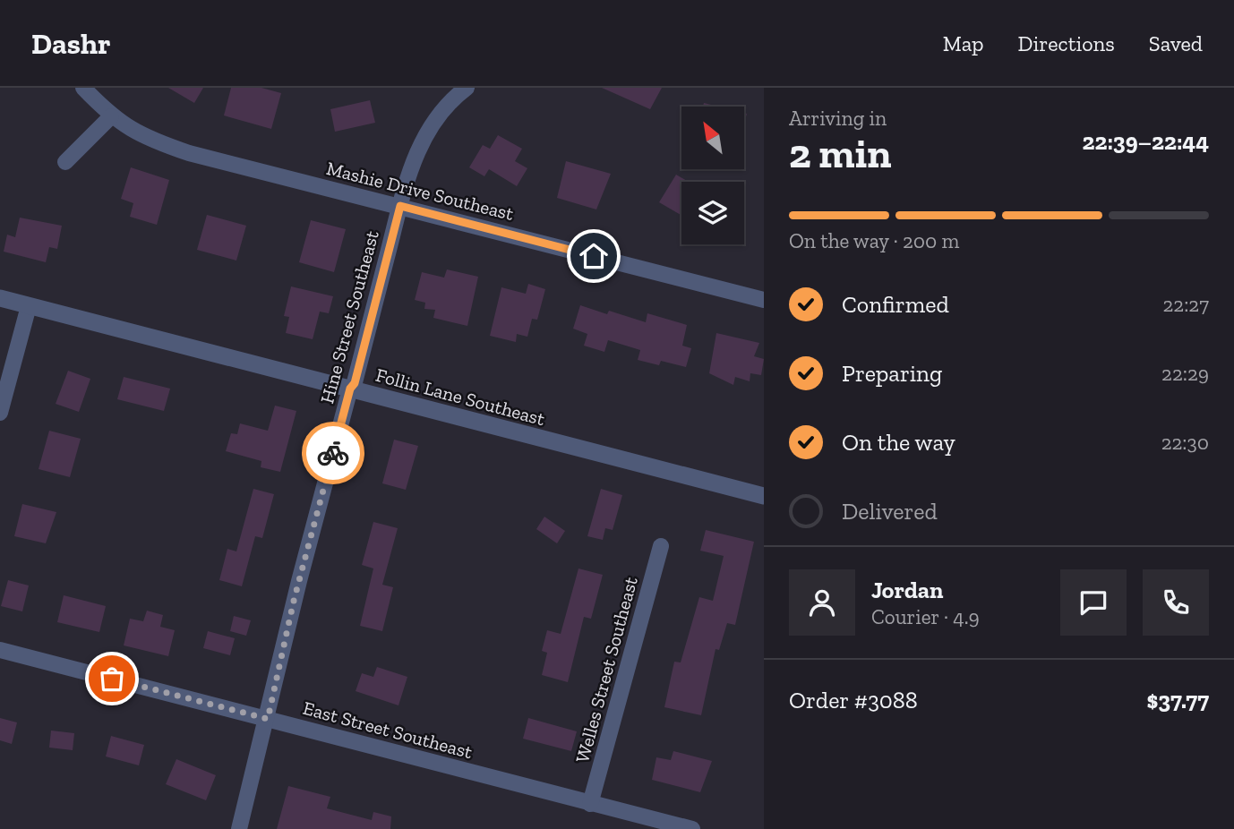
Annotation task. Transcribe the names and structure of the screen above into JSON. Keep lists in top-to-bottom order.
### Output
{
  "streets": {
    "street": [
      "Mashie Drive Southeast",
      "Hine Street Southeast",
      "Follin Lane Southeast",
      "Welles Street Southeast",
      "East Street Southeast"
    ]
  },
  "crossings": [
    ["Mashie Drive Southeast", "Hine Street Southeast"],
    ["Hine Street Southeast", "Follin Lane Southeast"],
    ["Hine Street Southeast", "East Street Southeast"],
    ["Welles Street Southeast", "East Street Southeast"]
  ],
  "north": "top left",
  "page": {
    "header": "Dashr",
    "nav": ["Map", "Directions", "Saved"],
    "heading": ["2 min", "Arriving in", "22:39–22:44"],
    "panel": [
      "Jordan",
      "Courier · 4.9",
      "Order #3088",
      "$37.77"
    ],
    "bar": "On the way · 200 m",
    "list": [
      ["Confirmed", "22:27"],
      ["Preparing", "22:29"],
      ["On the way", "22:30"],
      "Delivered"
    ]
  }
}
